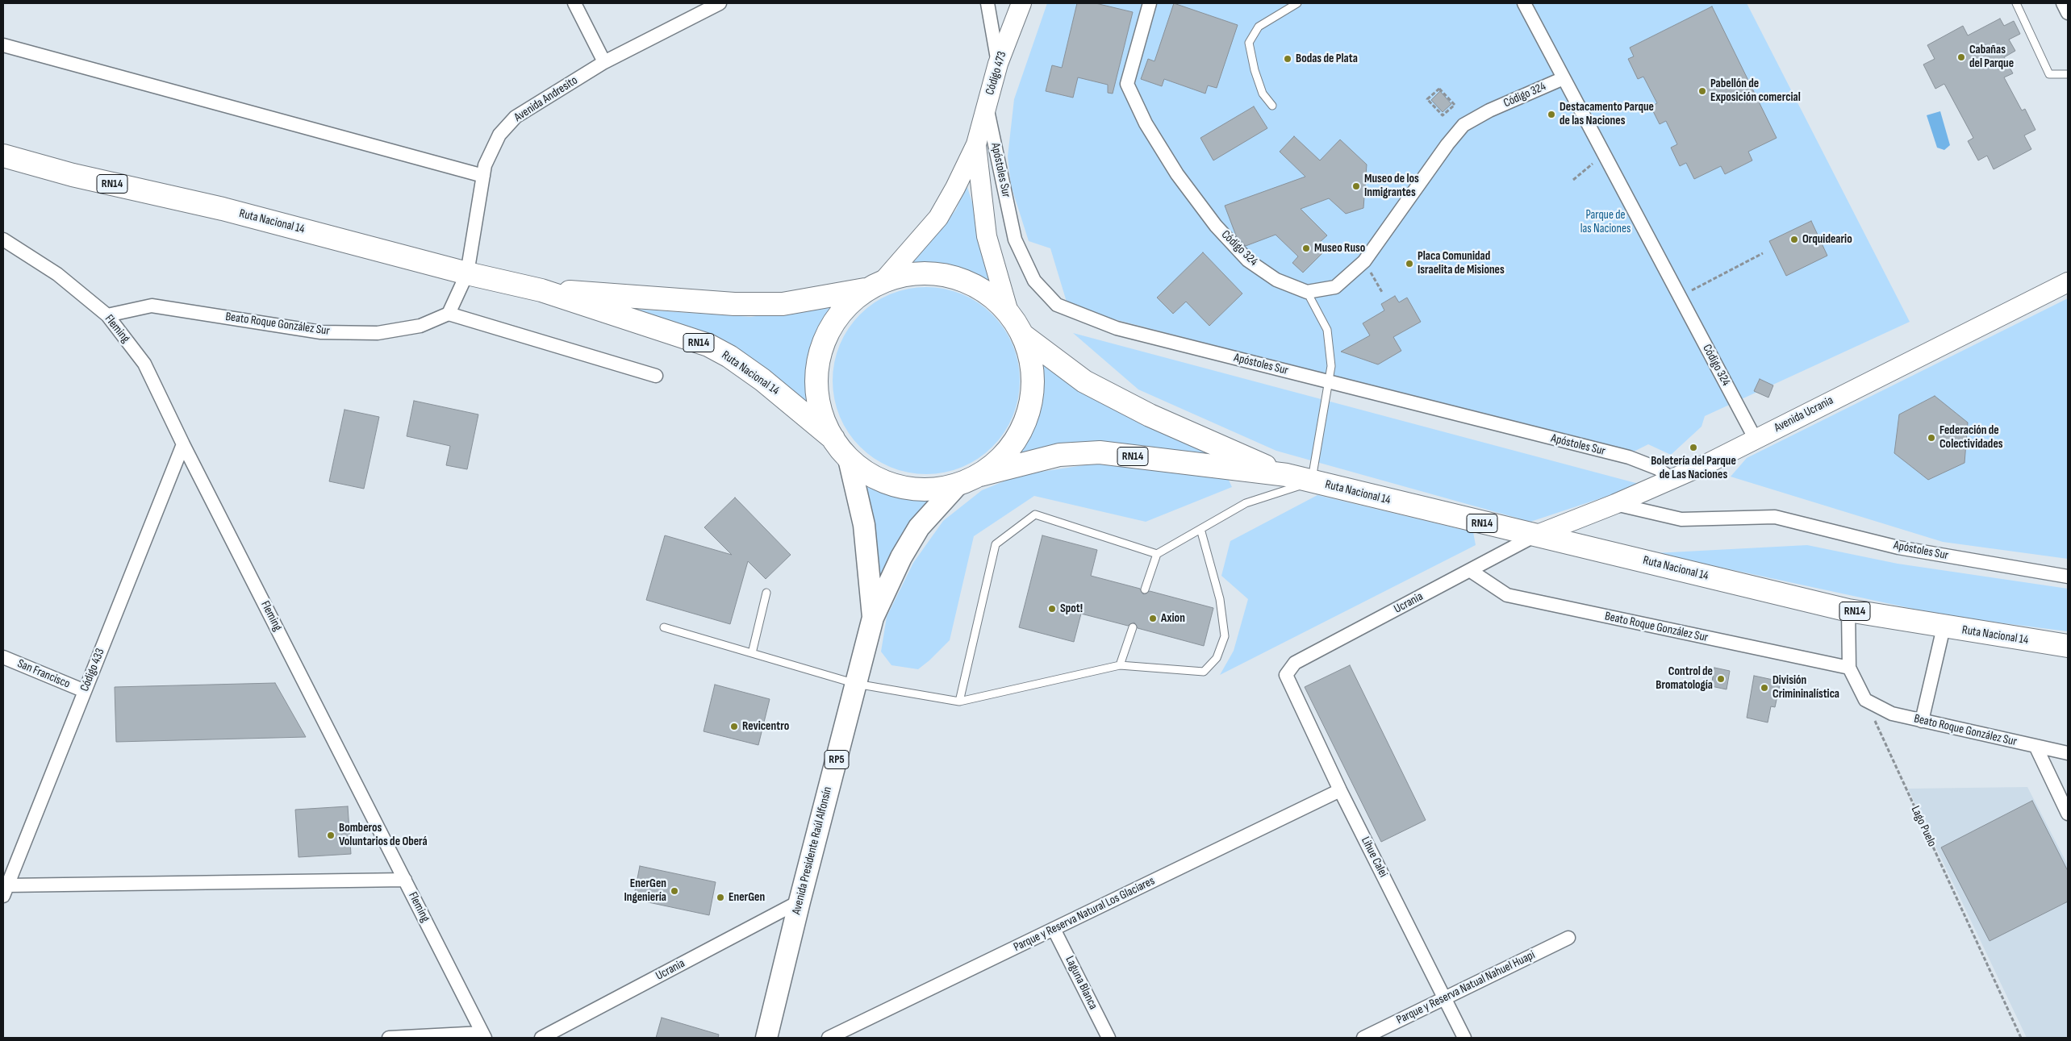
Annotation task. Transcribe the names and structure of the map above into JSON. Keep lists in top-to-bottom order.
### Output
{
  "streets": {
    "highway": ["RN14", "Ruta Nacional 14"],
    "main road": [
      "Código 473",
      "Avenida Ucrania",
      "RP5",
      "Avenida Presidente Raúl Alfonsín"
    ],
    "street": [
      "Código 324",
      "Avenida Andresito",
      "Apóstoles Sur",
      "Beato Roque González Sur",
      "Fleming",
      "Ucrania",
      "Código 433",
      "San Francisco",
      "Lihue Calei",
      "Parque y Reserva Natural Los Glaciares",
      "Laguna Blanca",
      "Parque y Reserva Natual Nahuel Huapi"
    ],
    "path": ["Lago Puelo"]
  },
  "crossings": [
    ["Código 473", "Apóstoles Sur"],
    ["Código 324", "Avenida Ucrania"],
    ["Avenida Andresito", "Ruta Nacional 14"],
    ["Avenida Andresito", "Beato Roque González Sur"],
    ["Apóstoles Sur", "Avenida Ucrania"],
    ["RN14", "Ruta Nacional 14"],
    ["RN14", "Avenida Presidente Raúl Alfonsín"],
    ["Ruta Nacional 14", "Avenida Ucrania"],
    ["Ruta Nacional 14", "Ucrania"],
    ["Beato Roque González Sur", "Fleming"],
    ["Beato Roque González Sur", "Ucrania"],
    ["Beato Roque González Sur", "Lago Puelo"],
    ["Fleming", "Código 433"],
    ["Avenida Ucrania", "Ucrania"],
    ["Ucrania", "Avenida Presidente Raúl Alfonsín"],
    ["Ucrania", "Lihue Calei"],
    ["Código 433", "San Francisco"],
    ["Lihue Calei", "Parque y Reserva Natural Los Glaciares"],
    ["Lihue Calei", "Parque y Reserva Natual Nahuel Huapi"],
    ["Parque y Reserva Natural Los Glaciares", "Laguna Blanca"]
  ],
  "parks": ["Parque de las Naciones"],
  "places": [
    "Cabañas del Parque",
    "Bodas de Plata",
    "Pabellón de Exposición comercial",
    "Destacamento Parque de las Naciones",
    "Museo de los Inmigrantes",
    "Orquideario",
    "Museo Ruso",
    "Placa Comunidad Israelita de Misiones",
    "Federación de Colectividades",
    "Boletería del Parque de Las Naciones",
    "Spot!",
    "Axion",
    "Control de Bromatología",
    "División Crimininalística",
    "Revicentro",
    "Bomberos Voluntarios de Oberá",
    "EnerGen Ingeniería",
    "EnerGen"
  ]
}
